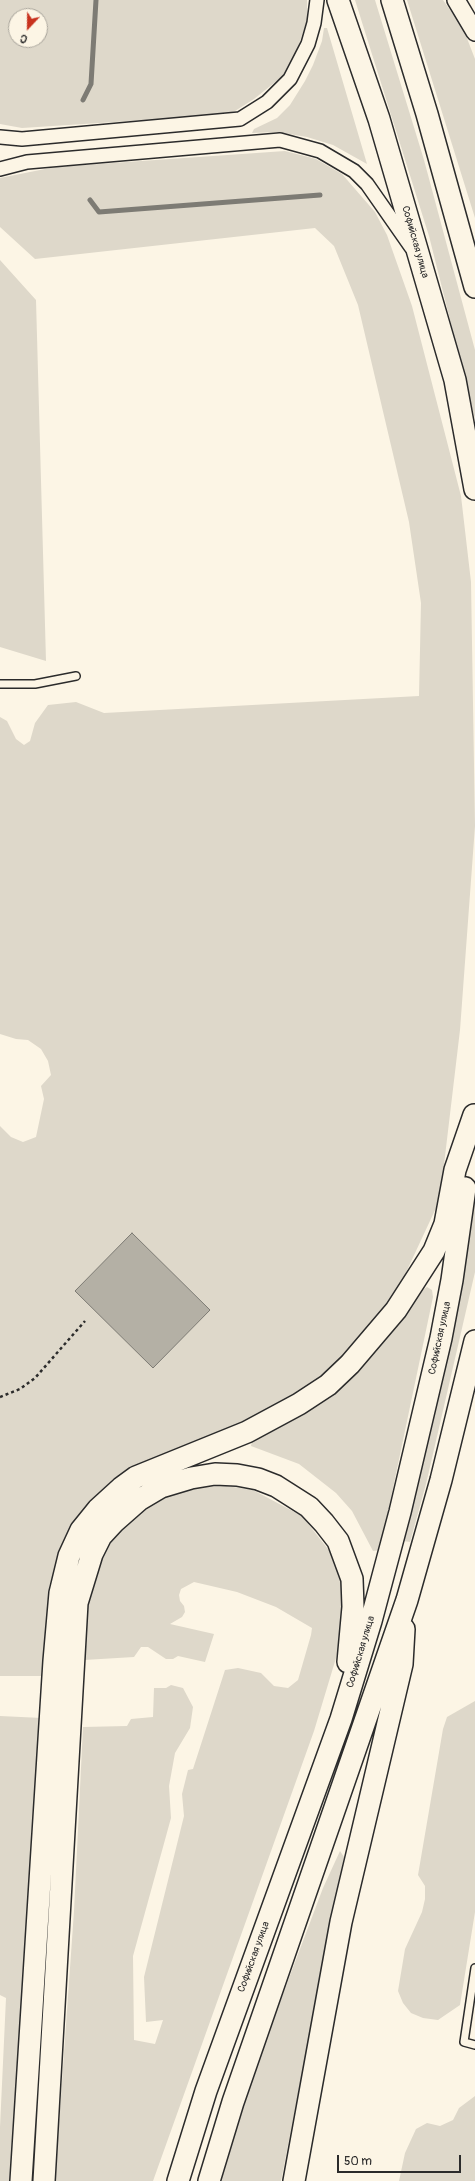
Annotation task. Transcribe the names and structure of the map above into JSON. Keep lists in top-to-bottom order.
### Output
{
  "streets": {
    "main road": ["Софийская улица"]
  },
  "scale_bar": "50 m",
  "north": "bottom"
}
